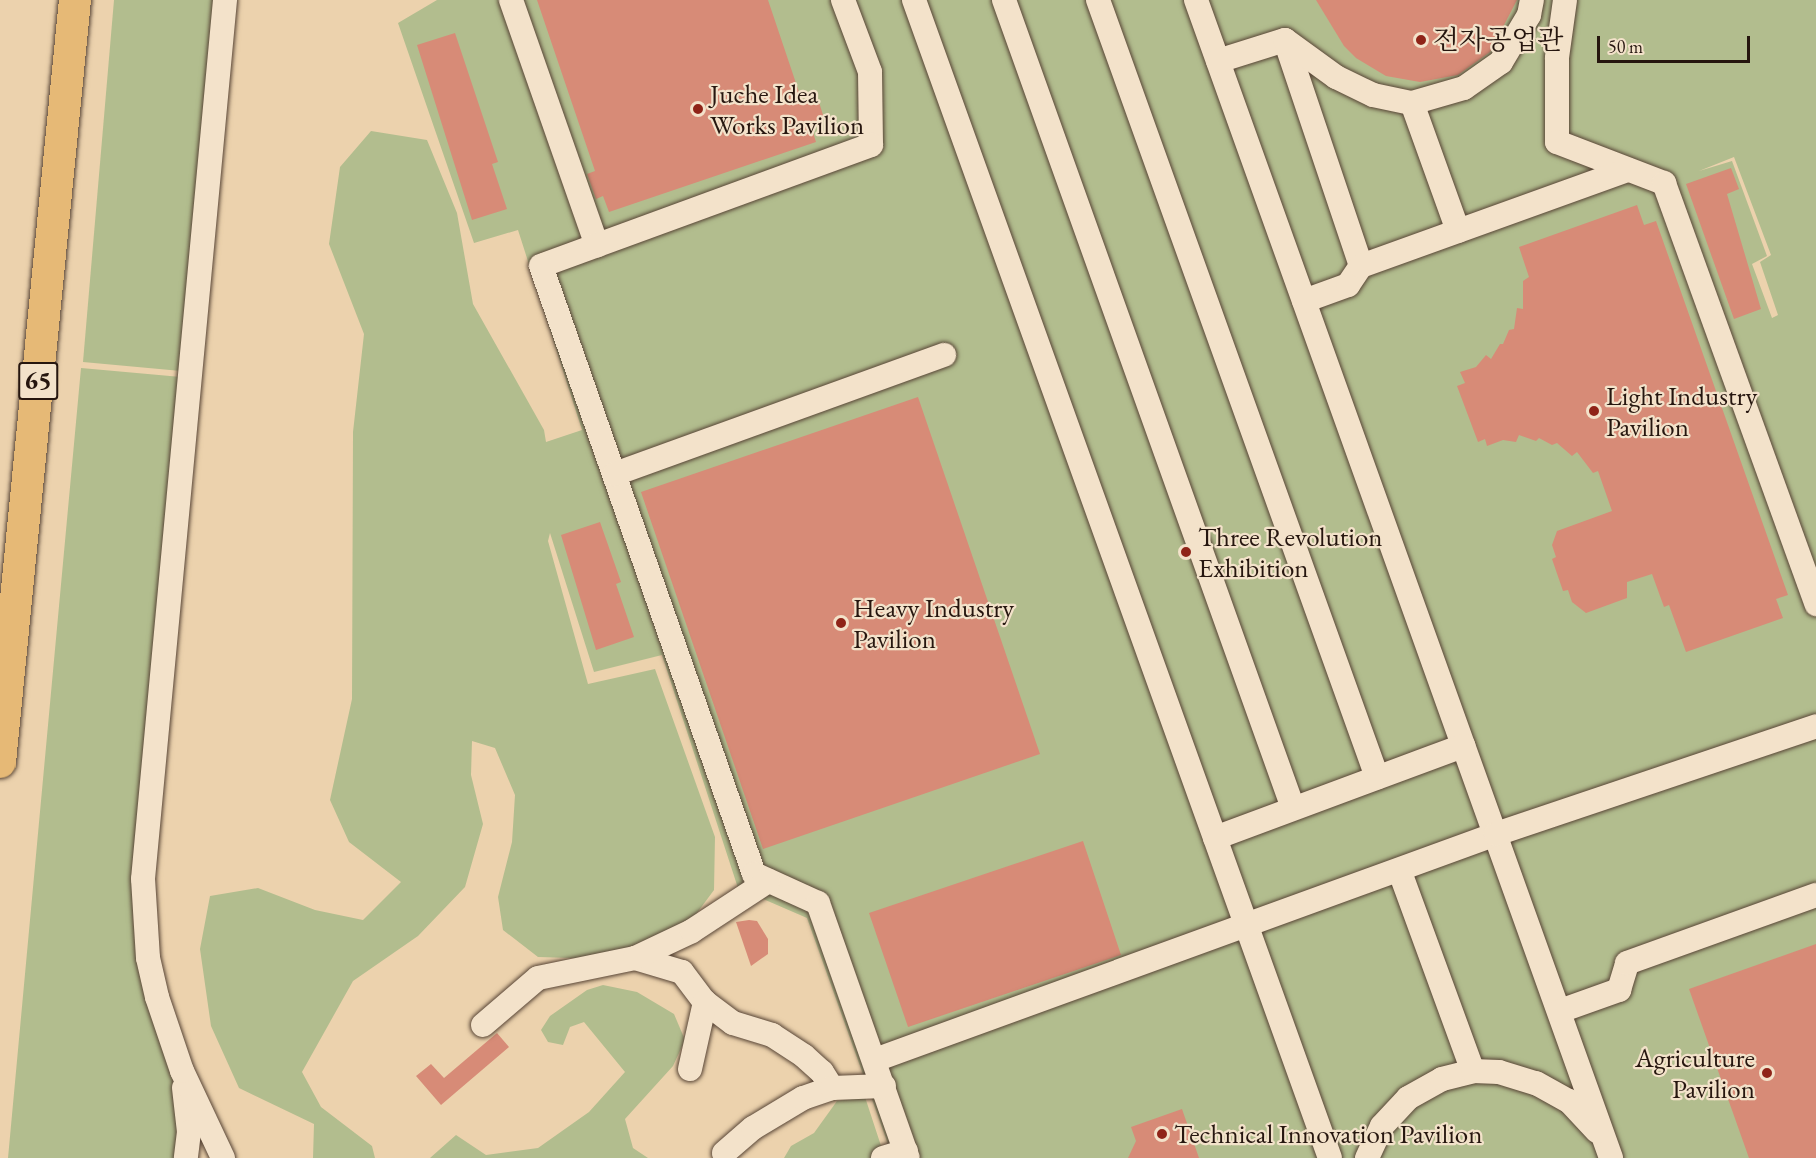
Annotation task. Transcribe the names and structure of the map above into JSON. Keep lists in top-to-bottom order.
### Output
{
  "streets": {
    "main road": ["65"]
  },
  "places": [
    "전자공업관",
    "Juche Idea Works Pavilion",
    "Light Industry Pavilion",
    "Three Revolution Exhibition",
    "Heavy Industry Pavilion",
    "Agriculture Pavilion",
    "Technical Innovation Pavilion"
  ],
  "scale_bar": "50 m"
}
